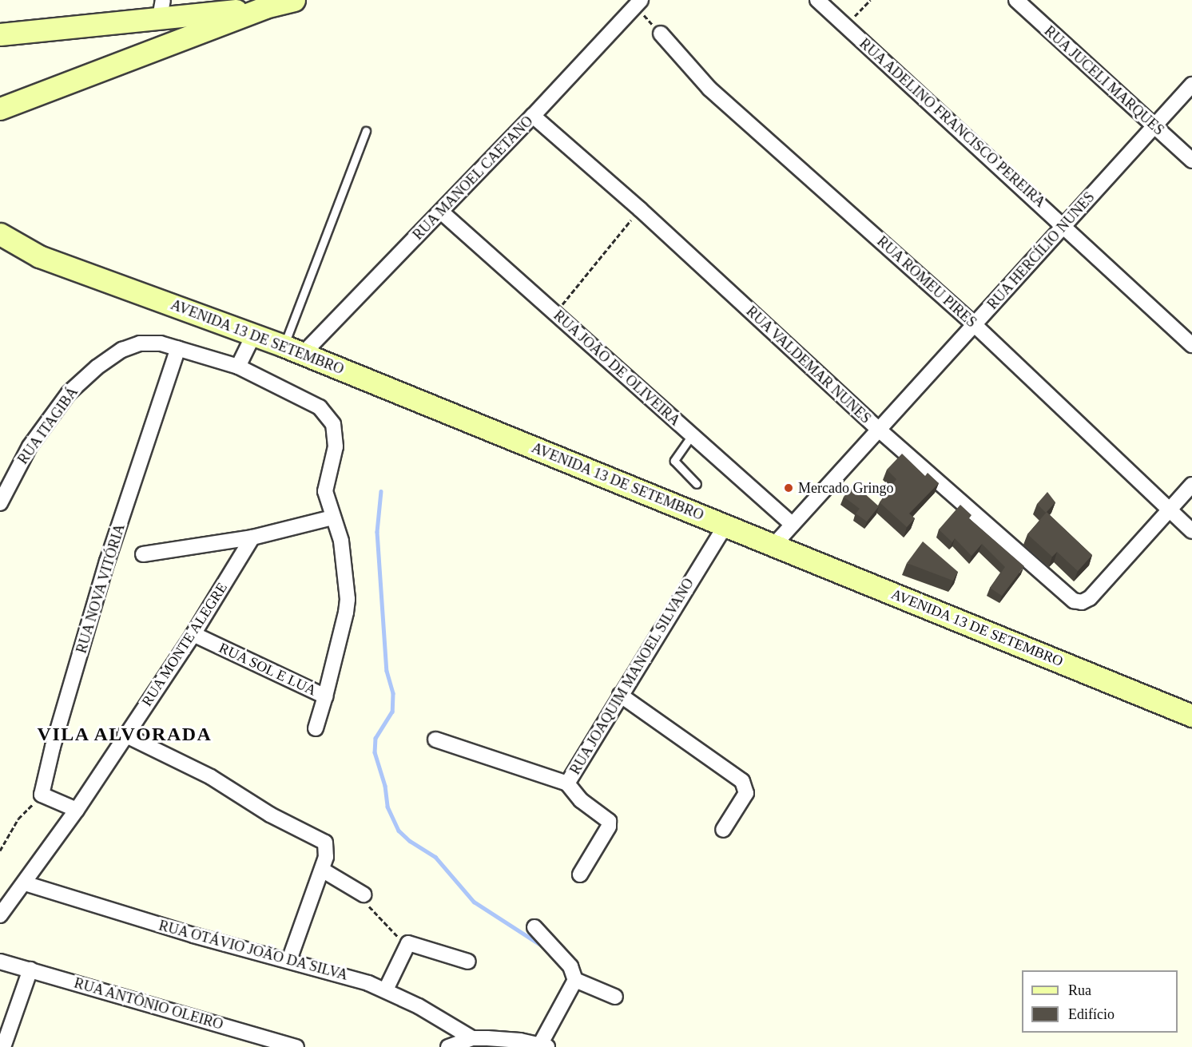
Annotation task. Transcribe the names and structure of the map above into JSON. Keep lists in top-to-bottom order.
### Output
{
  "streets": {
    "main road": ["AVENIDA 13 DE SETEMBRO"],
    "street": [
      "RUA JUCELI MARQUES",
      "RUA ADELINO FRANCISCO PEREIRA",
      "RUA MANOEL CAETANO",
      "RUA HERCÍLIO NUNES",
      "RUA ROMEU PIRES",
      "RUA VALDEMAR NUNES",
      "RUA JOÃO DE OLIVEIRA",
      "RUA ITAGIBÁ",
      "RUA NOVA VITÓRIA",
      "RUA MONTE ALEGRE",
      "RUA SOL E LUA",
      "RUA JOAQUIM MANOEL SILVANO",
      "RUA OTÁVIO JOÃO DA SILVA",
      "RUA ANTÔNIO OLEIRO"
    ]
  },
  "crossings": [
    ["RUA JUCELI MARQUES", "RUA HERCÍLIO NUNES"],
    ["RUA ADELINO FRANCISCO PEREIRA", "RUA HERCÍLIO NUNES"],
    ["RUA MANOEL CAETANO", "AVENIDA 13 DE SETEMBRO"],
    ["RUA MANOEL CAETANO", "RUA VALDEMAR NUNES"],
    ["RUA MANOEL CAETANO", "RUA JOÃO DE OLIVEIRA"],
    ["RUA HERCÍLIO NUNES", "RUA ROMEU PIRES"],
    ["RUA HERCÍLIO NUNES", "AVENIDA 13 DE SETEMBRO"],
    ["RUA HERCÍLIO NUNES", "RUA VALDEMAR NUNES"],
    ["RUA HERCÍLIO NUNES", "RUA JOÃO DE OLIVEIRA"],
    ["RUA ROMEU PIRES", "RUA VALDEMAR NUNES"],
    ["AVENIDA 13 DE SETEMBRO", "RUA JOAQUIM MANOEL SILVANO"],
    ["RUA ITAGIBÁ", "RUA NOVA VITÓRIA"],
    ["RUA ITAGIBÁ", "RUA SOL E LUA"],
    ["RUA MONTE ALEGRE", "RUA SOL E LUA"],
    ["RUA MONTE ALEGRE", "RUA OTÁVIO JOÃO DA SILVA"]
  ],
  "districts": ["VILA ALVORADA"],
  "places": ["Mercado Gringo"],
  "legend": ["Rua", "Edifício"]
}
